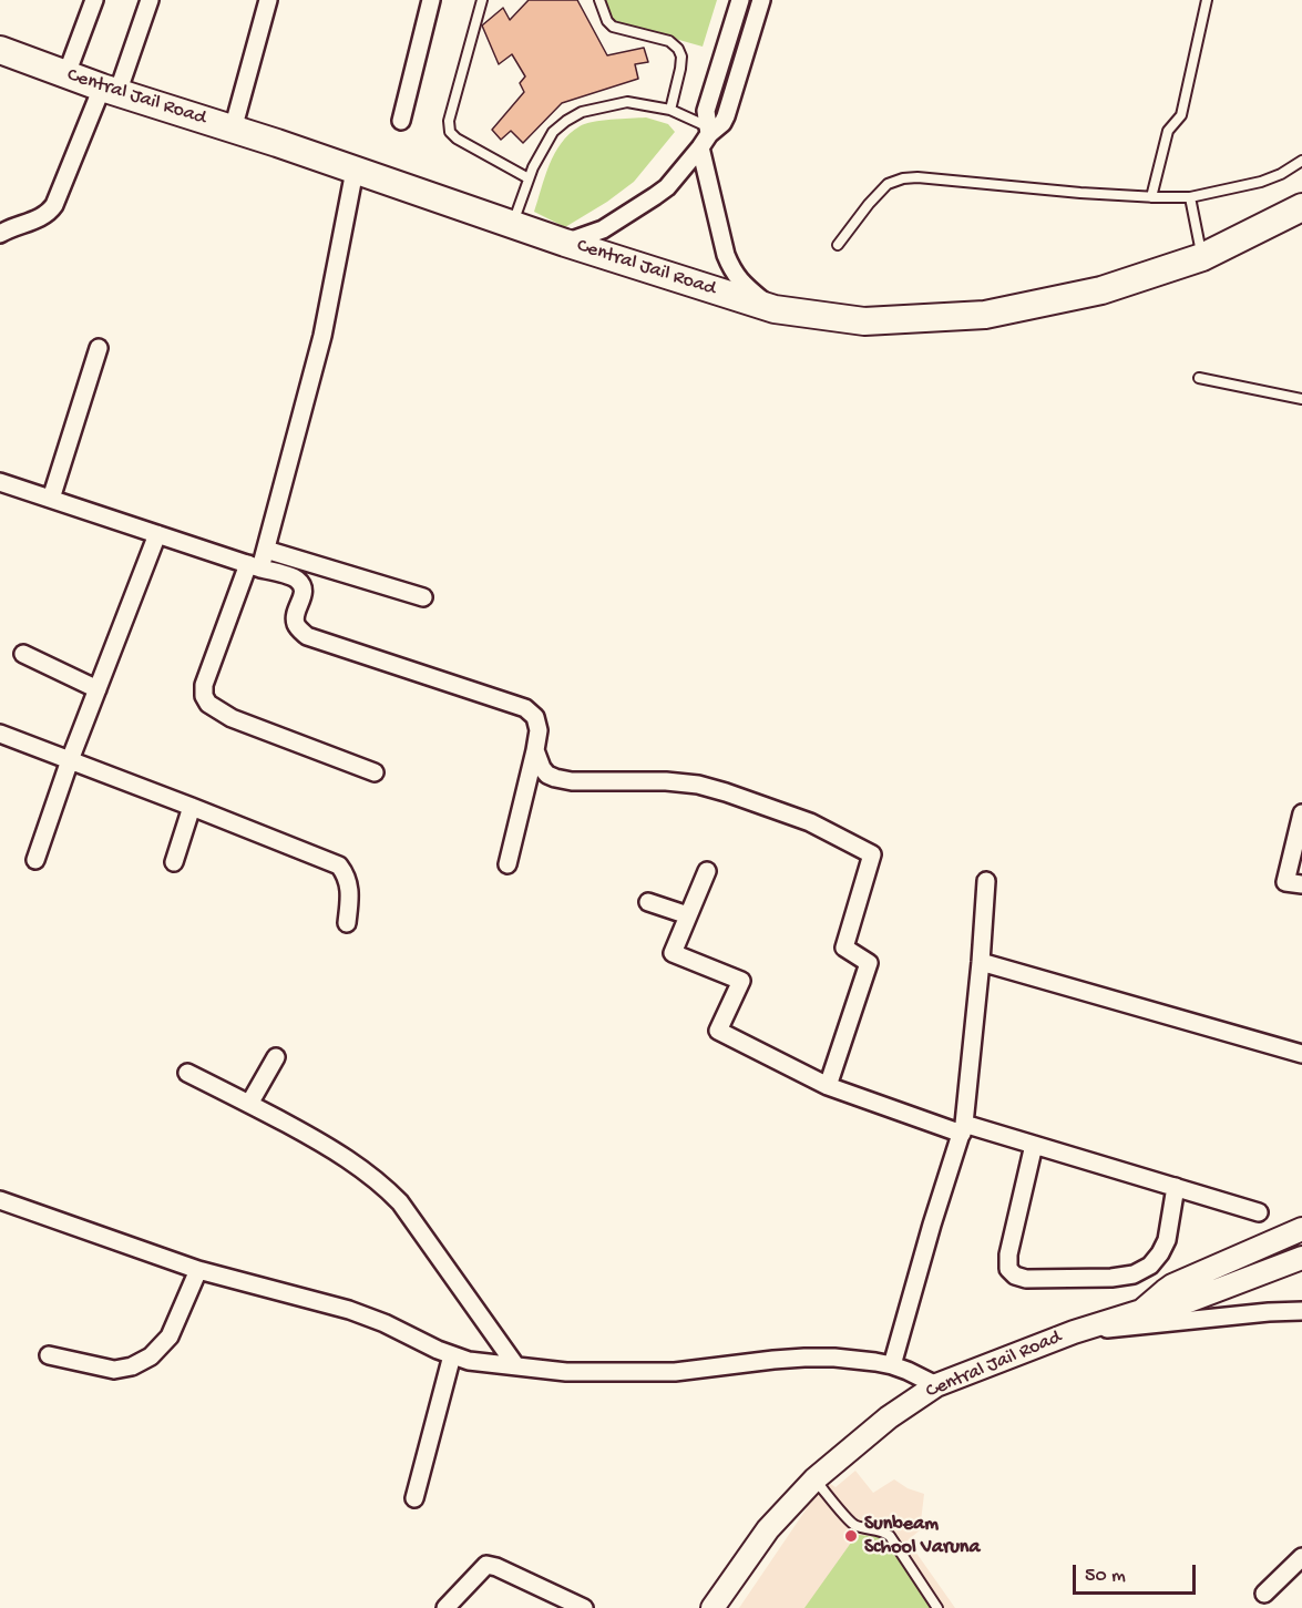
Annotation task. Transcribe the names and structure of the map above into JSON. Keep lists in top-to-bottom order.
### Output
{
  "streets": {
    "main road": ["Central Jail Road"]
  },
  "places": ["Sunbeam School Varuna"],
  "scale_bar": "50 m"
}
